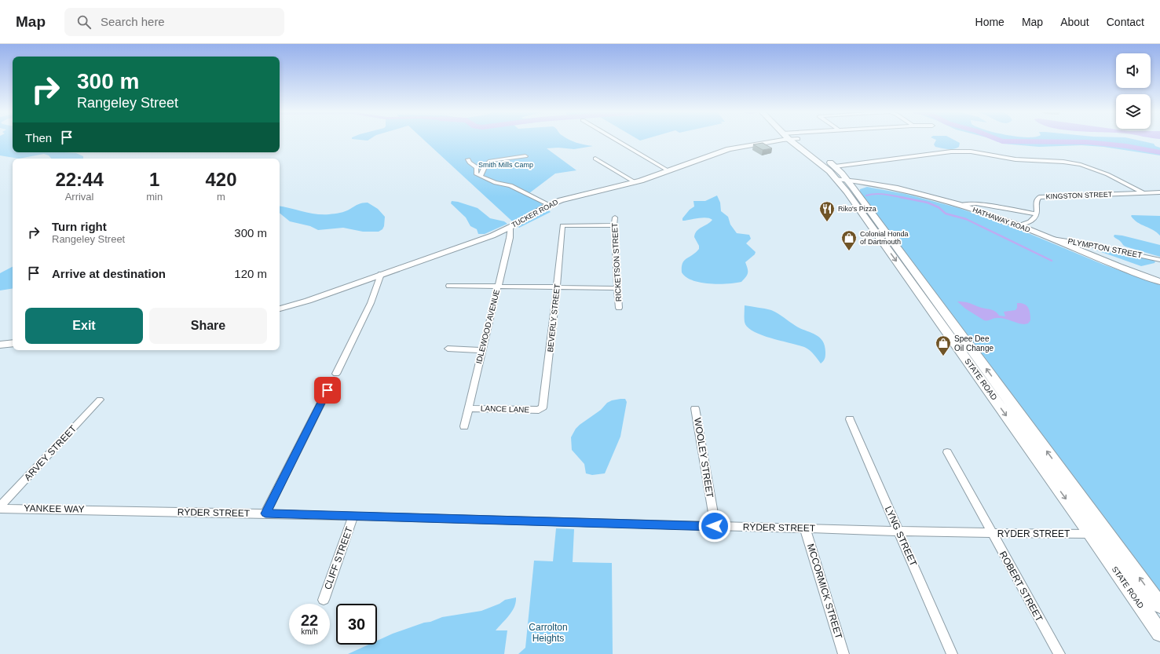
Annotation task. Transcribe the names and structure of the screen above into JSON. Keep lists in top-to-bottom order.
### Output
{
  "streets": {
    "main road": ["TUCKER ROAD", "HATHAWAY ROAD", "STATE ROAD"],
    "street": [
      "KINGSTON STREET",
      "PLYMPTON STREET",
      "RICKETSON STREET",
      "BEVERLY STREET",
      "IDLEWOOD AVENUE",
      "LANCE LANE",
      "ARVEY STREET",
      "WOOLEY STREET",
      "YANKEE WAY",
      "RYDER STREET",
      "LYNG STREET",
      "CLIFF STREET",
      "ROBERT STREET",
      "MCCORMICK STREET"
    ]
  },
  "crossings": [
    ["TUCKER ROAD", "IDLEWOOD AVENUE"],
    ["HATHAWAY ROAD", "PLYMPTON STREET"],
    ["HATHAWAY ROAD", "STATE ROAD"],
    ["RICKETSON STREET", "BEVERLY STREET"],
    ["BEVERLY STREET", "LANCE LANE"],
    ["IDLEWOOD AVENUE", "LANCE LANE"],
    ["STATE ROAD", "RYDER STREET"],
    ["ARVEY STREET", "YANKEE WAY"],
    ["WOOLEY STREET", "RYDER STREET"],
    ["YANKEE WAY", "RYDER STREET"],
    ["RYDER STREET", "LYNG STREET"],
    ["RYDER STREET", "CLIFF STREET"],
    ["RYDER STREET", "ROBERT STREET"],
    ["RYDER STREET", "MCCORMICK STREET"]
  ],
  "parks": ["Smith Mills Camp", "Carrolton Heights"],
  "places": {
    "restaurant": ["Riko's Pizza"],
    "shop": ["Colonial Honda of Dartmouth", "Spee Dee Oil Change"]
  },
  "page": {
    "header": "Map",
    "search": "Search here",
    "nav": [
      "Home",
      "Map",
      "About",
      "Contact"
    ],
    "turn": ["300 m", "Rangeley Street"],
    "then": "Then",
    "eta": [
      "22:44",
      "Arrival",
      "1",
      "min",
      "420",
      "m"
    ],
    "list": [
      {
        "name": "Turn right",
        "note": "Rangeley Street",
        "value": "300 m"
      },
      {
        "name": "Arrive at destination",
        "value": "120 m"
      }
    ],
    "buttons": ["Exit", "Share"],
    "speed": "22 km/h",
    "limit": "30"
  }
}
